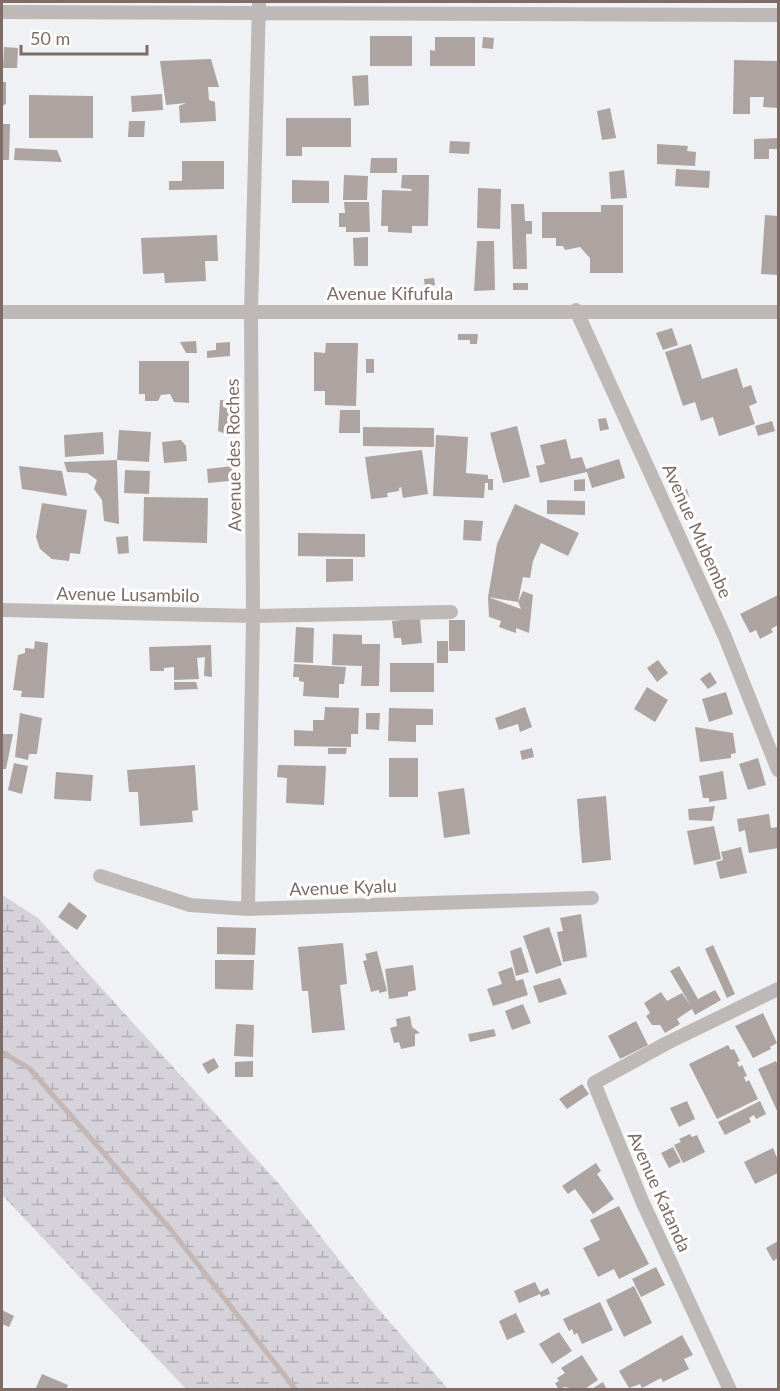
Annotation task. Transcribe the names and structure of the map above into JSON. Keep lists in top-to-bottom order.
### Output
{
  "streets": {
    "street": [
      "Avenue Kifufula",
      "Avenue des Roches",
      "Avenue Mubembe",
      "Avenue Lusambilo",
      "Avenue Kyalu",
      "Avenue Katanda"
    ]
  },
  "crossings": [
    ["Avenue Kifufula", "Avenue des Roches"],
    ["Avenue Kifufula", "Avenue Mubembe"],
    ["Avenue des Roches", "Avenue Lusambilo"],
    ["Avenue des Roches", "Avenue Kyalu"]
  ],
  "scale_bar": "50 m"
}
